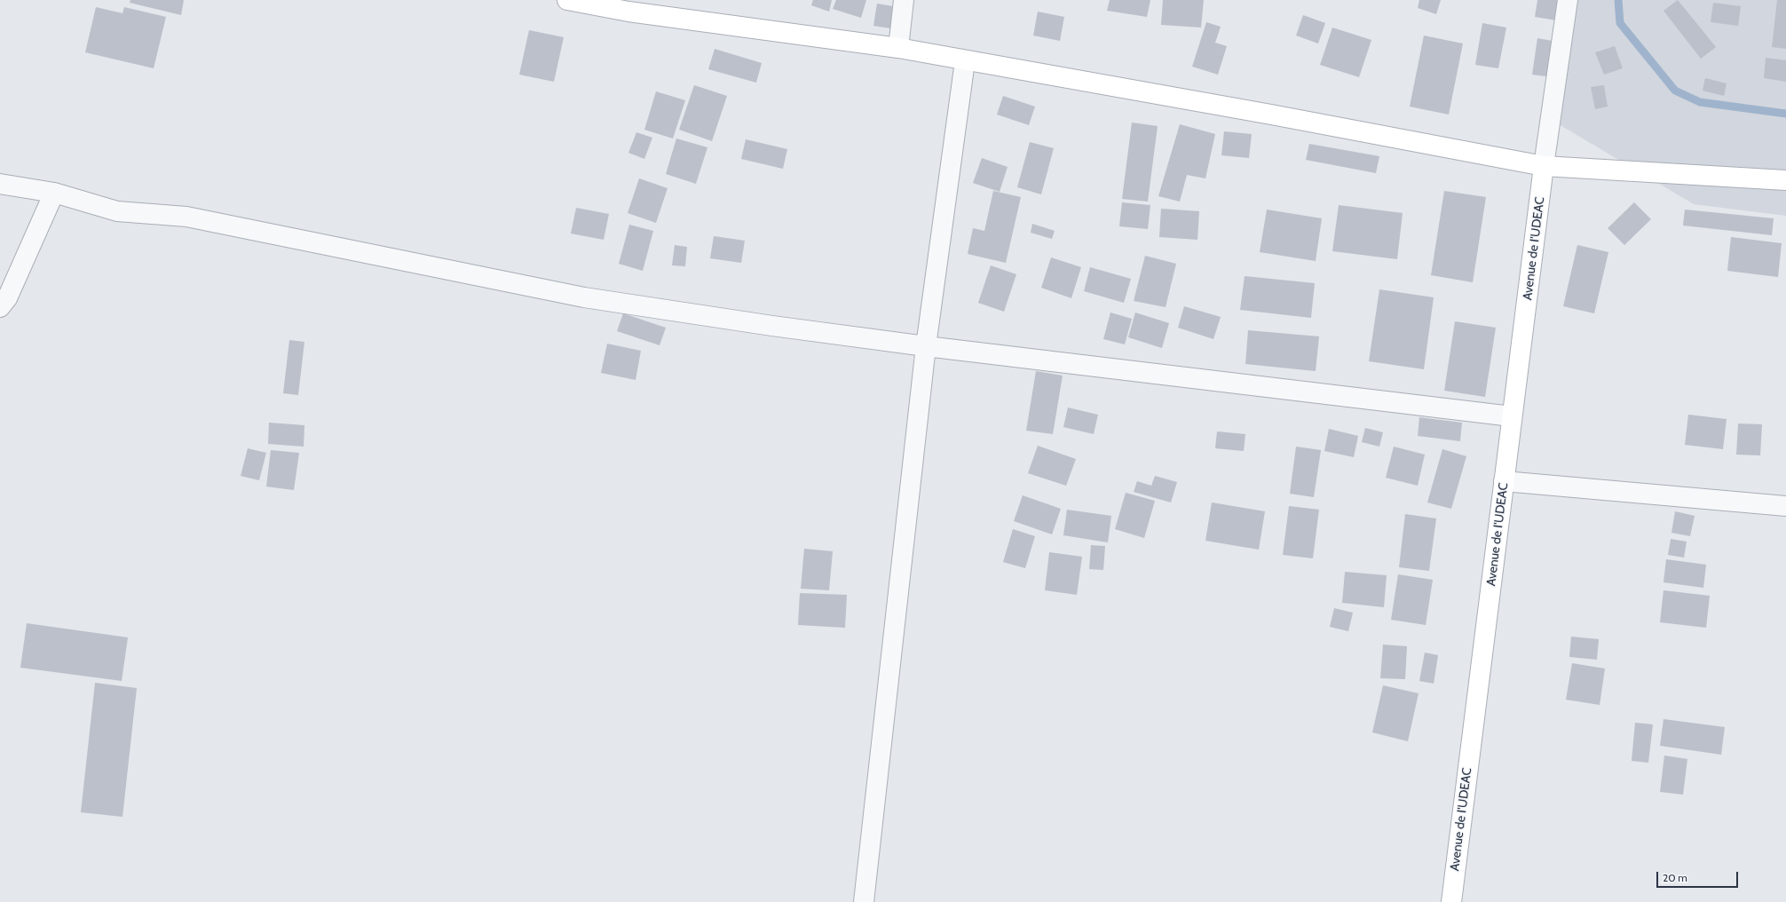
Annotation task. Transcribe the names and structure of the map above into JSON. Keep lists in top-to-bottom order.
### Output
{
  "streets": {
    "main road": ["Avenue de I'UDEAC"]
  },
  "scale_bar": "20 m"
}
